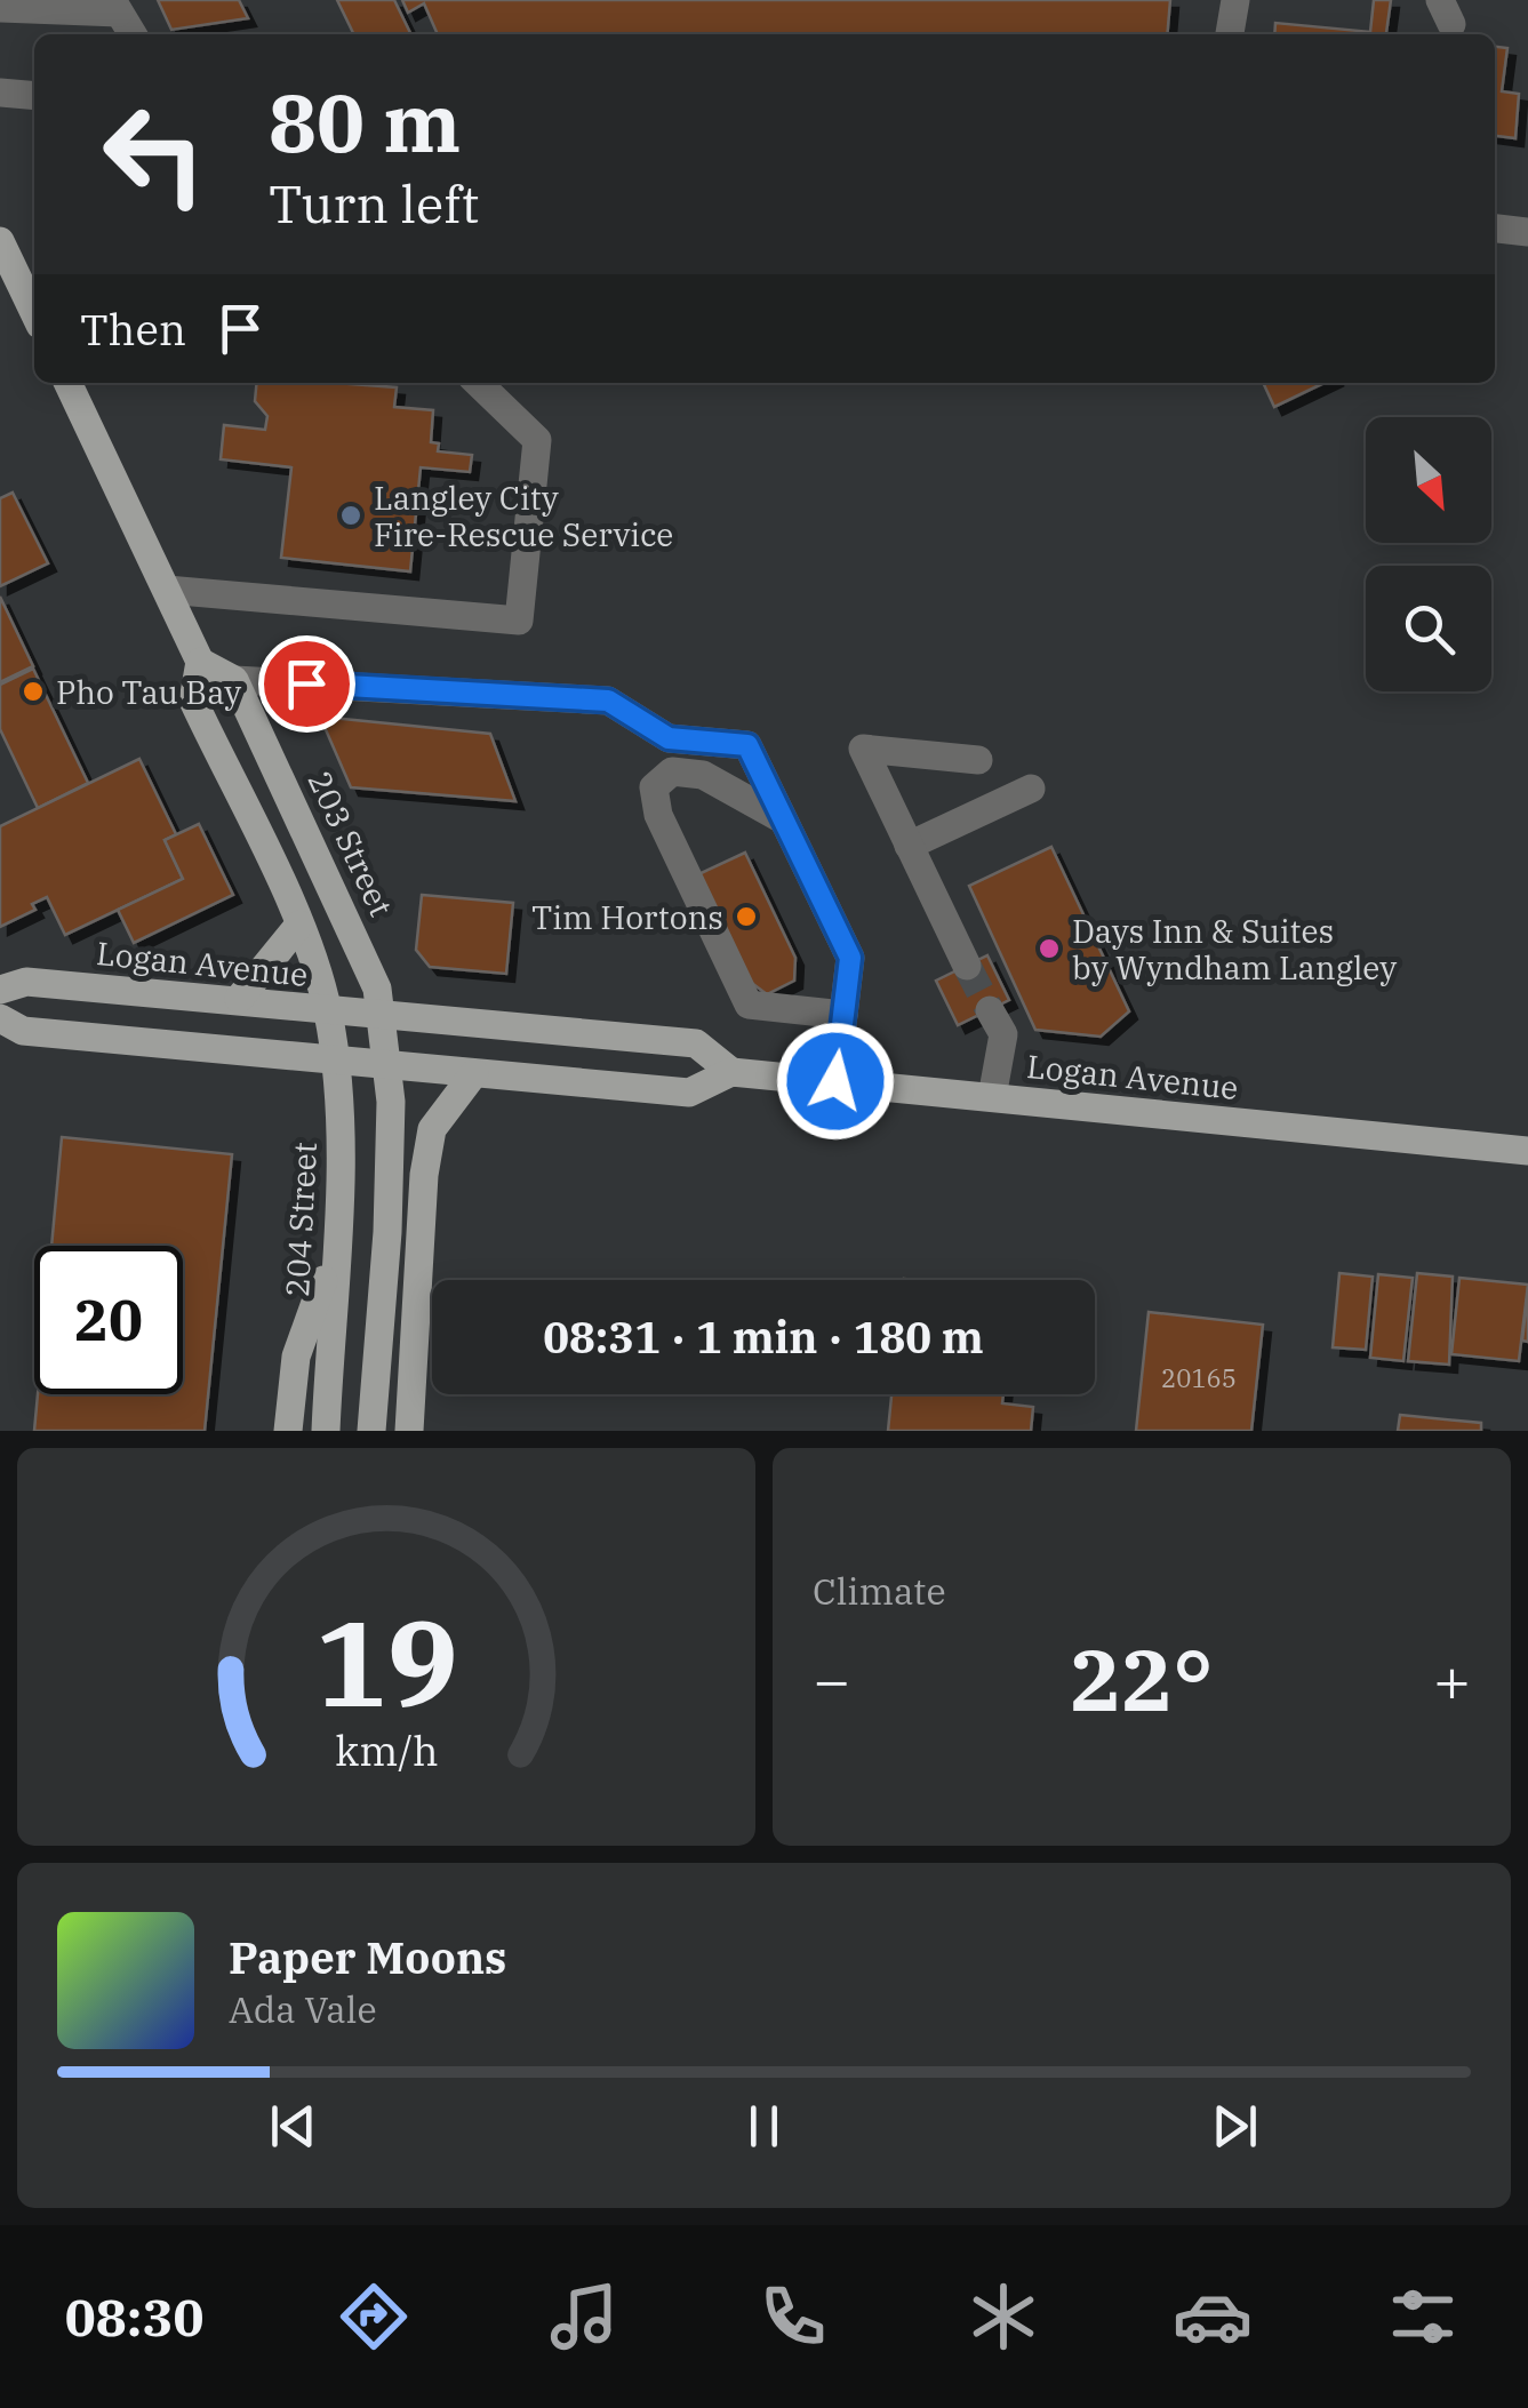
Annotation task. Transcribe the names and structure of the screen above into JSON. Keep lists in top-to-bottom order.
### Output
{
  "streets": {
    "main road": ["203 Street", "Logan Avenue", "204 Street"]
  },
  "crossings": [
    ["203 Street", "Logan Avenue"],
    ["Logan Avenue", "204 Street"]
  ],
  "places": [
    "Langley City Fire-Rescue Service",
    "Pho Tau Bay",
    "Tim Hortons",
    "Days Inn & Suites by Wyndham Langley"
  ],
  "house_numbers": ["20165"],
  "north": "bottom right",
  "page": {
    "turn": ["80 m", "Turn left"],
    "then": "Then",
    "limit": "20",
    "trip": "08:31 · 1 min · 180 m",
    "tile": "Climate",
    "heat": ["−", "22°", "+"],
    "song": ["Paper Moons", "Ada Vale"],
    "tabs": "08:30",
    "gauge": ["19", "km/h"]
  }
}
